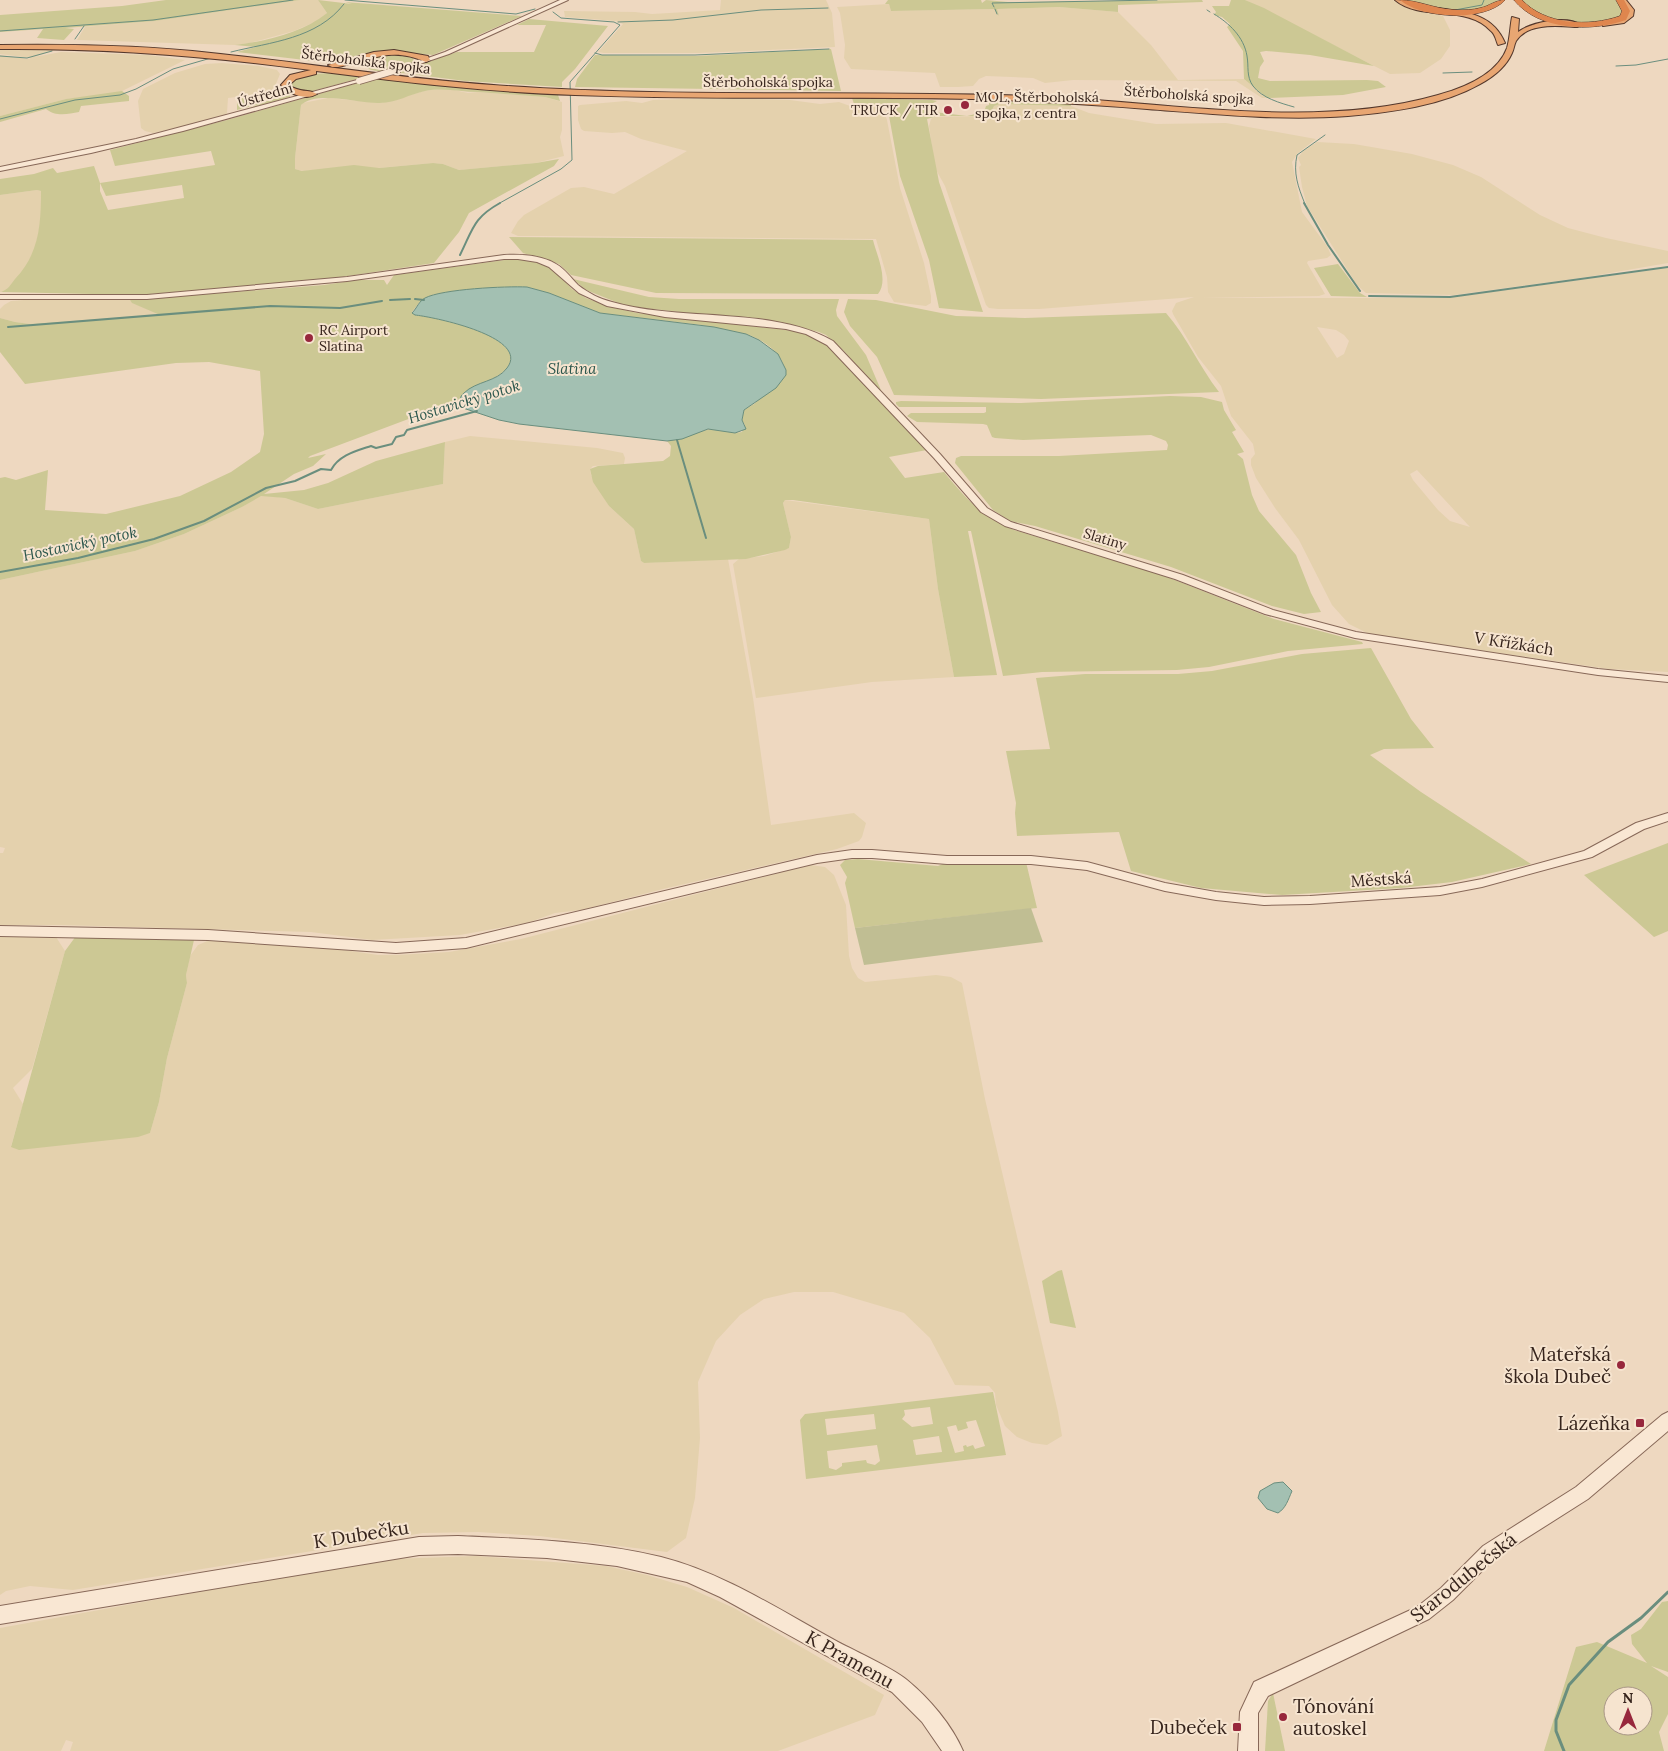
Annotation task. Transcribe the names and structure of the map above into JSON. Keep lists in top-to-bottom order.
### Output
{
  "streets": {
    "highway": ["Štěrboholská spojka"],
    "street": [
      "Ústřední",
      "Slatiny",
      "V Křížkách",
      "Městská",
      "K Dubečku",
      "Starodubečská",
      "K Pramenu"
    ]
  },
  "crossings": [
    ["Slatiny", "V Křížkách"],
    ["K Dubečku", "K Pramenu"]
  ],
  "water": ["Slatina", "Hostavický potok"],
  "places": {
    "other": [
      "MOL, Štěrboholská spojka, z centra",
      "TRUCK / TIR",
      "RC Airport Slatina",
      "Mateřská škola Dubeč",
      "Tónování autoskel"
    ],
    "transit": ["Lázeňka", "Dubeček"]
  },
  "north": "top"
}
